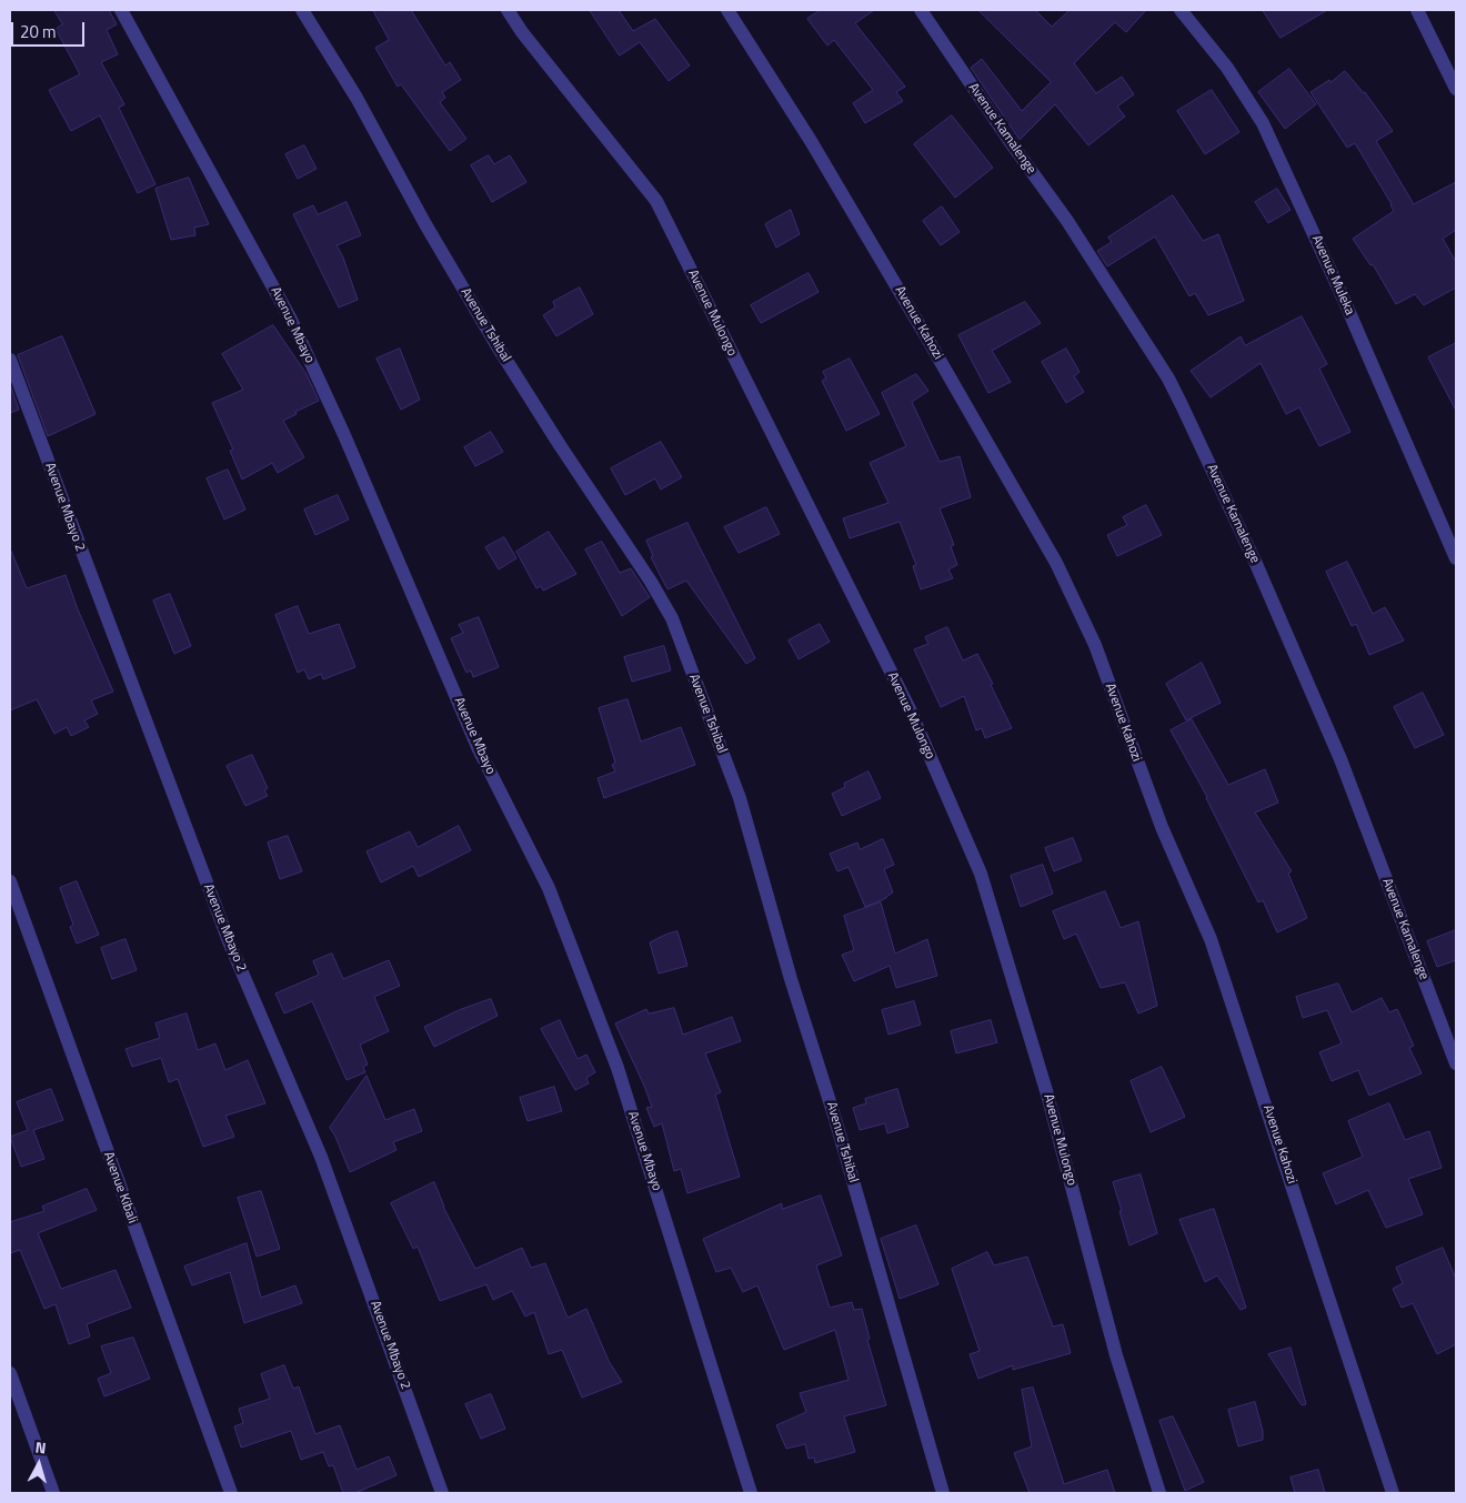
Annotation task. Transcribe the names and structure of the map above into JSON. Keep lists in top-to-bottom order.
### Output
{
  "streets": {
    "street": [
      "Avenue Kamalenge",
      "Avenue Muleka",
      "Avenue Mulongo",
      "Avenue Kahozi",
      "Avenue Mbayo",
      "Avenue Tshibal",
      "Avenue Mbayo 2",
      "Avenue Kibali"
    ]
  },
  "scale_bar": "20 m",
  "north": "top"
}
